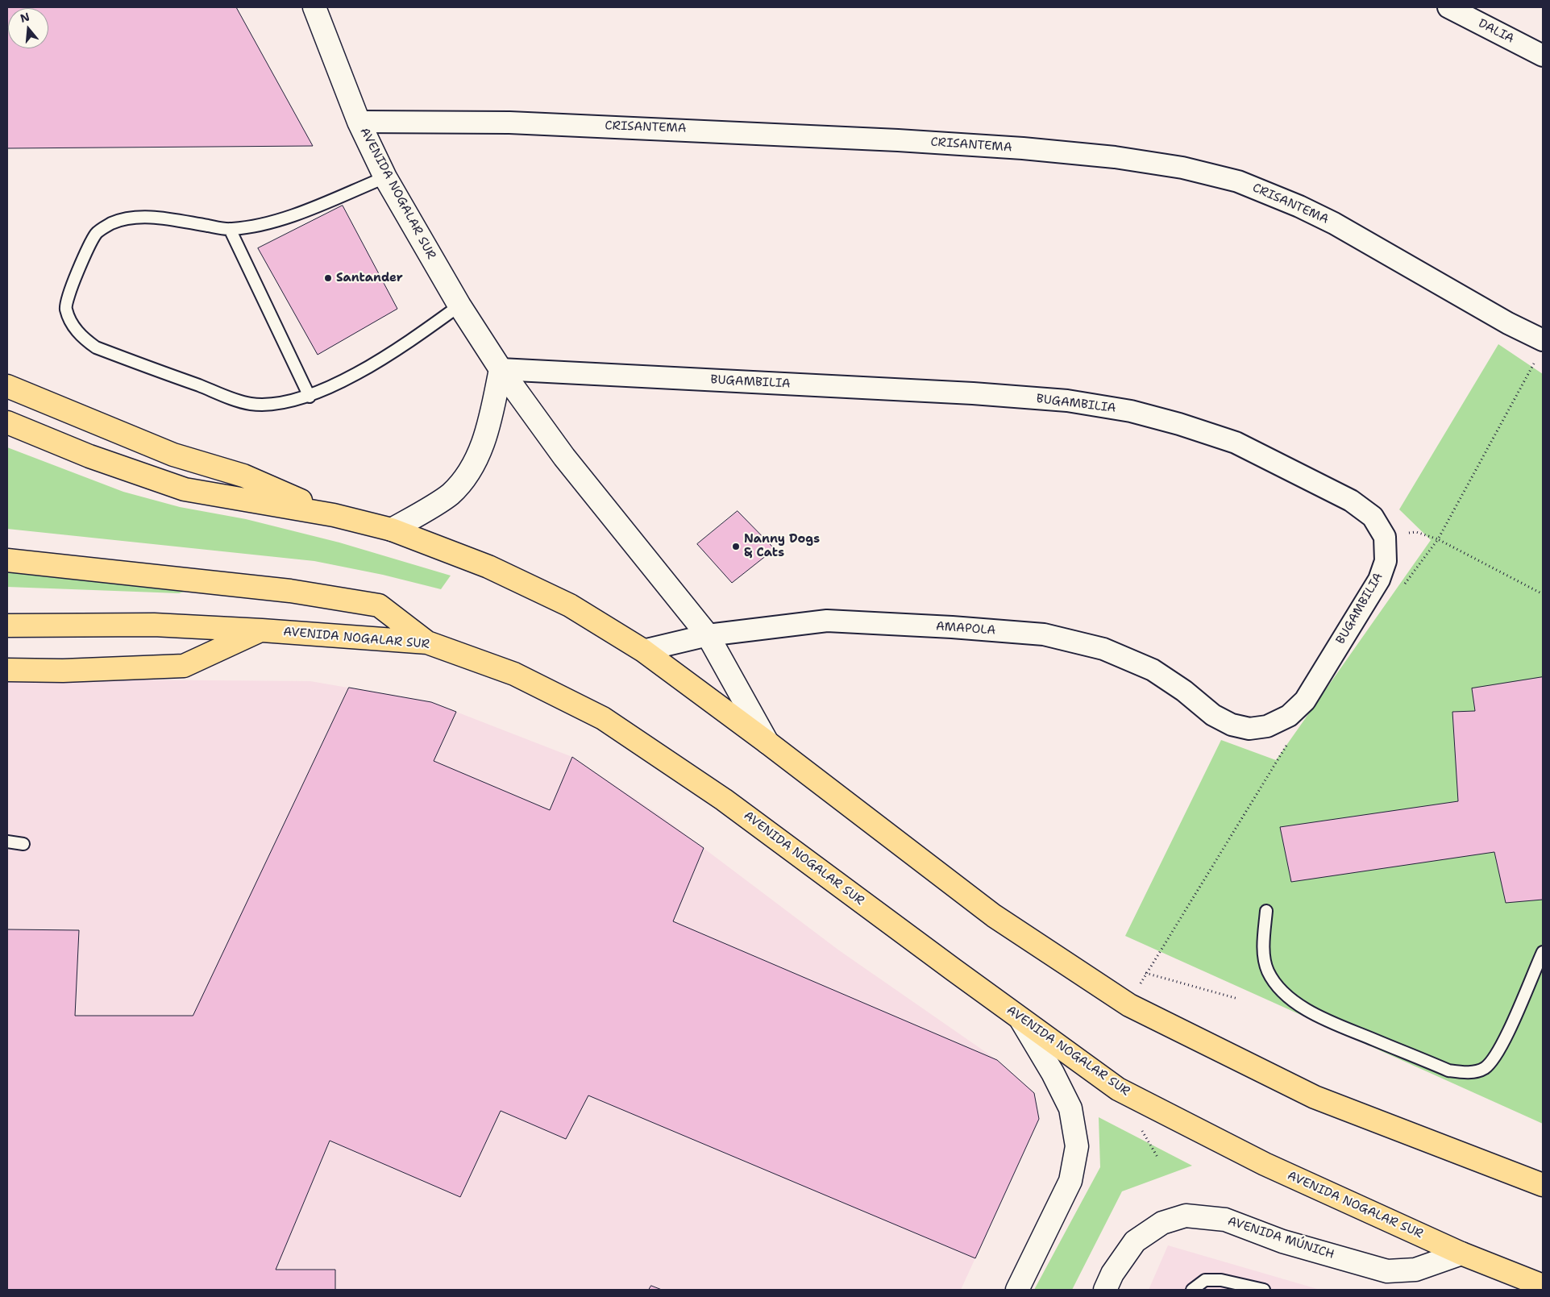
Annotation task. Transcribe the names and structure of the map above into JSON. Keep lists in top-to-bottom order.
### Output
{
  "streets": {
    "highway": ["AVENIDA NOGALAR SUR"],
    "main road": ["AVENIDA MÚNICH"],
    "street": [
      "DALIA",
      "CRISANTEMA",
      "BUGAMBILIA",
      "AMAPOLA"
    ]
  },
  "crossings": [
    ["CRISANTEMA", "AVENIDA NOGALAR SUR"],
    ["AVENIDA NOGALAR SUR", "BUGAMBILIA"],
    ["AVENIDA NOGALAR SUR", "AMAPOLA"],
    ["AVENIDA NOGALAR SUR", "AVENIDA MÚNICH"],
    ["BUGAMBILIA", "AMAPOLA"]
  ],
  "places": ["Santander", "Nanny Dogs & Cats"],
  "north": "top"
}
